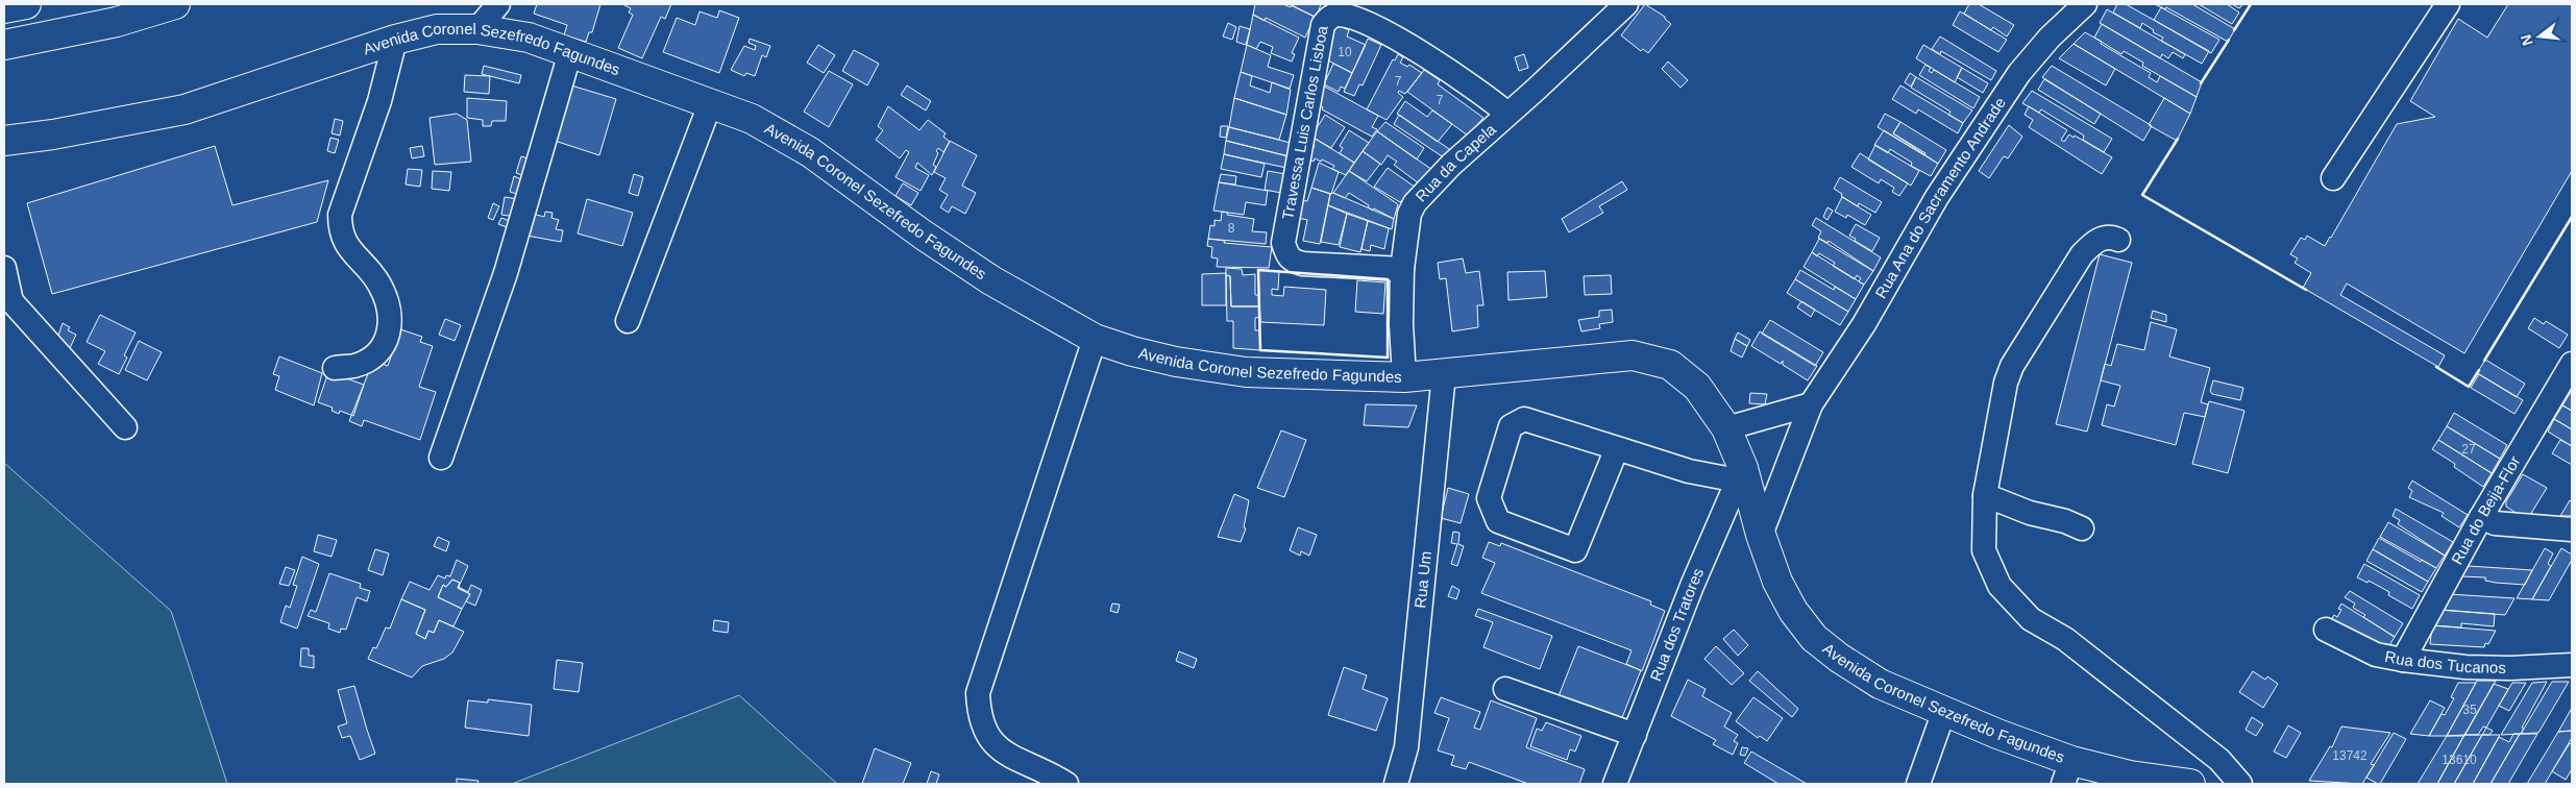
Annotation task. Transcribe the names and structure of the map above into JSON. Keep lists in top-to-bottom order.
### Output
{
  "streets": {
    "main road": ["Avenida Coronel Sezefredo Fagundes"],
    "street": [
      "Travessa Luis Carlos Lisboa",
      "Rua da Capela",
      "Rua Ana do Sacramento Andrade",
      "Rua do Beija-Flor",
      "Rua Um",
      "Rua dos Tratores",
      "Rua dos Tucanos"
    ]
  },
  "crossings": [
    ["Avenida Coronel Sezefredo Fagundes", "Rua da Capela"],
    ["Avenida Coronel Sezefredo Fagundes", "Rua Um"],
    ["Avenida Coronel Sezefredo Fagundes", "Rua dos Tratores"],
    ["Travessa Luis Carlos Lisboa", "Rua da Capela"],
    ["Rua do Beija-Flor", "Rua dos Tucanos"]
  ],
  "house_numbers": [
    "10",
    "7",
    "7",
    "8",
    "27",
    "35",
    "13742",
    "13610"
  ],
  "north": "left"
}
